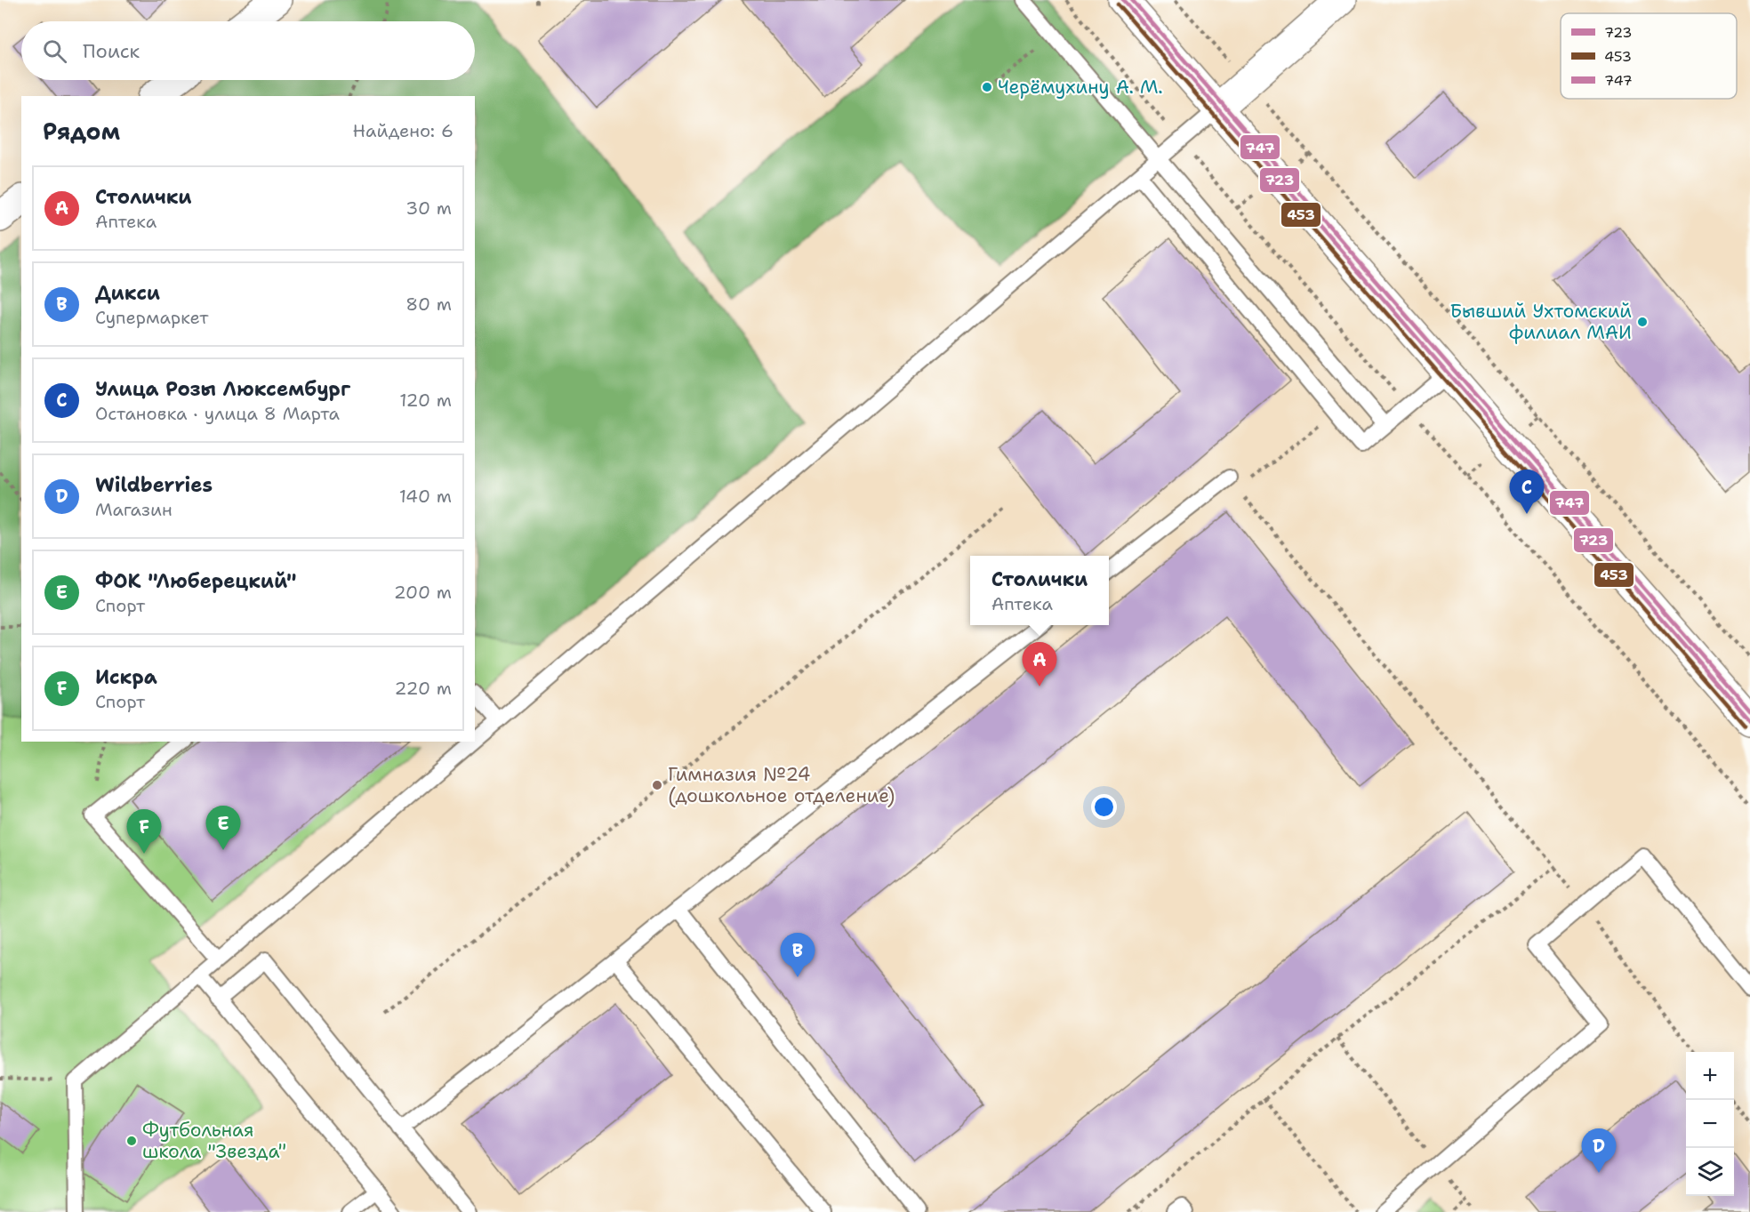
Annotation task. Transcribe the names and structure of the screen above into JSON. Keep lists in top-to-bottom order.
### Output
{
  "places": [
    "Черёмухину А. М.",
    "Бывший Ухтомский филиал МАИ",
    "Гимназия №24 (дошкольное отделение)",
    "Футбольная школа \"Звезда\""
  ],
  "lines": ["transit line 723", "transit line 747", "transit line 453"],
  "legend": ["723", "453", "747"],
  "page": {
    "search": "Поиск",
    "heading": ["Рядом", "Найдено: 6"],
    "list": [
      {
        "mark": "A",
        "name": "Столички",
        "note": "Аптека",
        "value": "30 m"
      },
      {
        "mark": "B",
        "name": "Дикси",
        "note": "Супермаркет",
        "value": "80 m"
      },
      {
        "mark": "C",
        "name": "Улица Розы Люксембург",
        "note": "Остановка · улица 8 Марта",
        "value": "120 m"
      },
      {
        "mark": "D",
        "name": "Wildberries",
        "note": "Магазин",
        "value": "140 m"
      },
      {
        "mark": "E",
        "name": "ФОК \"Люберецкий\"",
        "note": "Спорт",
        "value": "200 m"
      },
      {
        "mark": "F",
        "name": "Искра",
        "note": "Спорт",
        "value": "220 m"
      }
    ],
    "pins": [
      "C",
      "A",
      "E",
      "F",
      "B",
      "D"
    ],
    "popup": ["Столички", "Аптека"],
    "map_buttons": ["+", "−"]
  }
}
